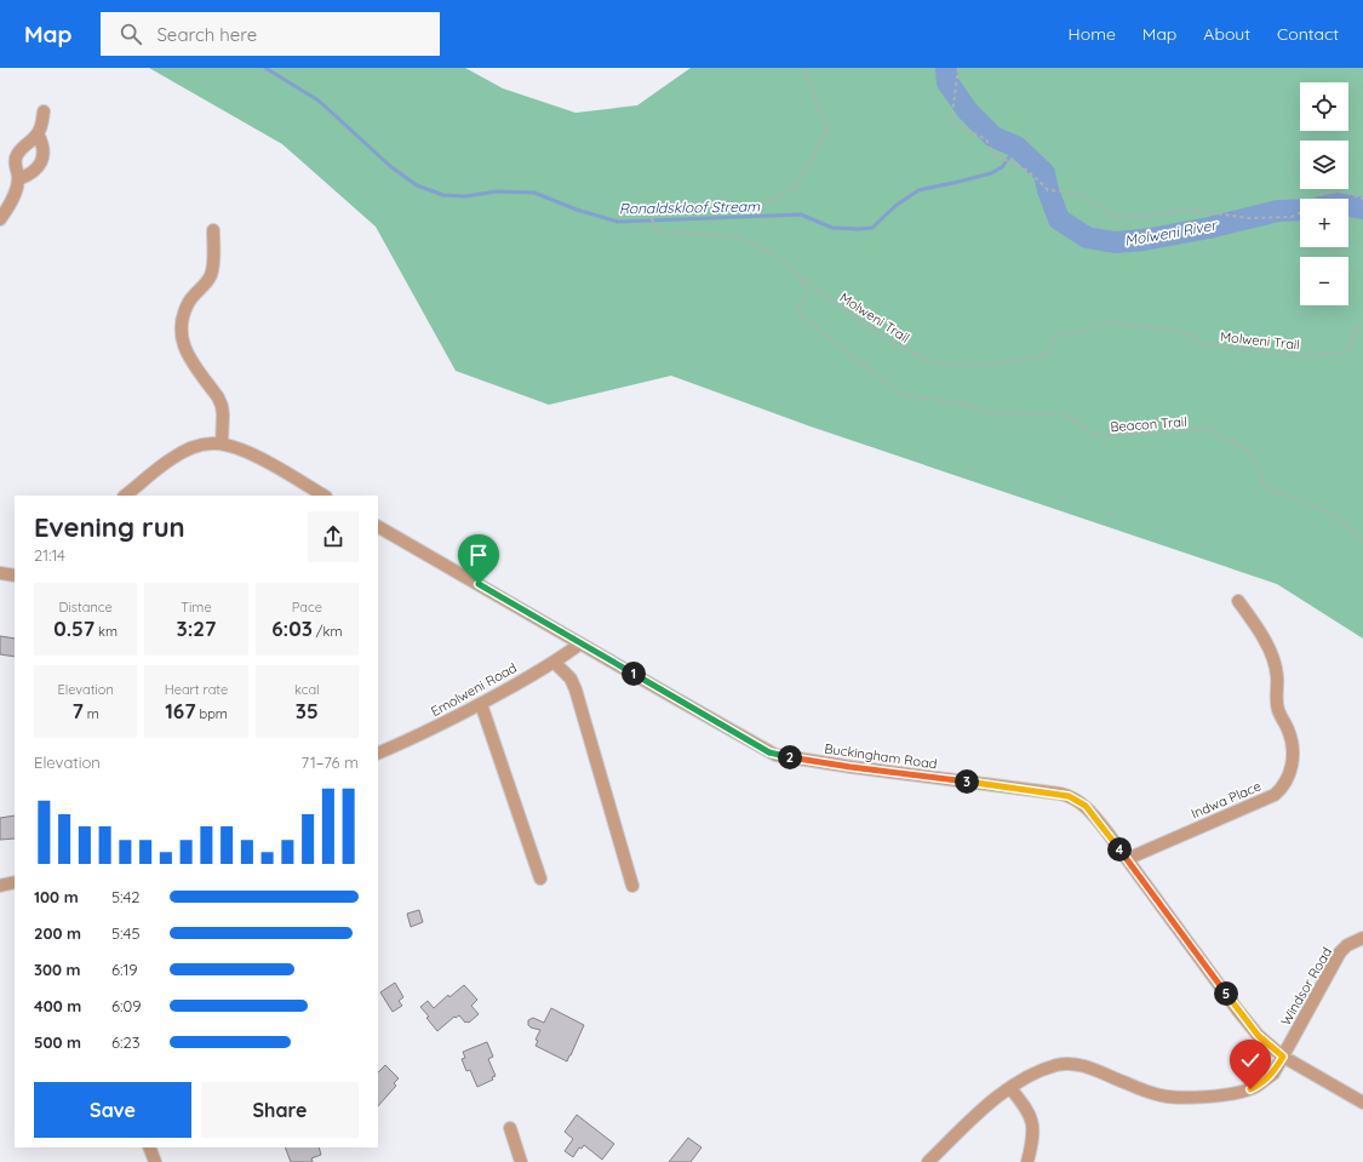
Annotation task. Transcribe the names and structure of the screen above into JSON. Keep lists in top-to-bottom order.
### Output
{
  "streets": {
    "street": [
      "Emolweni Road",
      "Buckingham Road",
      "Indwa Place",
      "Windsor Road"
    ],
    "path": ["Molweni Trail", "Beacon Trail"]
  },
  "crossings": [
    ["Molweni Trail", "Beacon Trail"],
    ["Emolweni Road", "Buckingham Road"],
    ["Buckingham Road", "Indwa Place"],
    ["Buckingham Road", "Windsor Road"]
  ],
  "water": ["Ronaldskloof Stream", "Molweni River"],
  "page": {
    "header": "Map",
    "search": "Search here",
    "nav": [
      "Home",
      "Map",
      "About",
      "Contact"
    ],
    "map_buttons": ["+", "−"],
    "heading": ["Evening run", "21:14"],
    "stats": [
      ["Distance", "0.57 km"],
      ["Time", "3:27"],
      ["Pace", "6:03 /km"],
      ["Elevation", "7 m"],
      ["Heart rate", "167 bpm"],
      ["kcal", "35"]
    ],
    "pins": [
      "1",
      "2",
      "3",
      "4",
      "5"
    ],
    "chart": ["Elevation", "71–76 m"],
    "list": [
      {
        "name": "100 m",
        "note": "5:42"
      },
      {
        "name": "200 m",
        "note": "5:45"
      },
      {
        "name": "300 m",
        "note": "6:19"
      },
      {
        "name": "400 m",
        "note": "6:09"
      },
      {
        "name": "500 m",
        "note": "6:23"
      }
    ],
    "buttons": ["Save", "Share"]
  }
}
